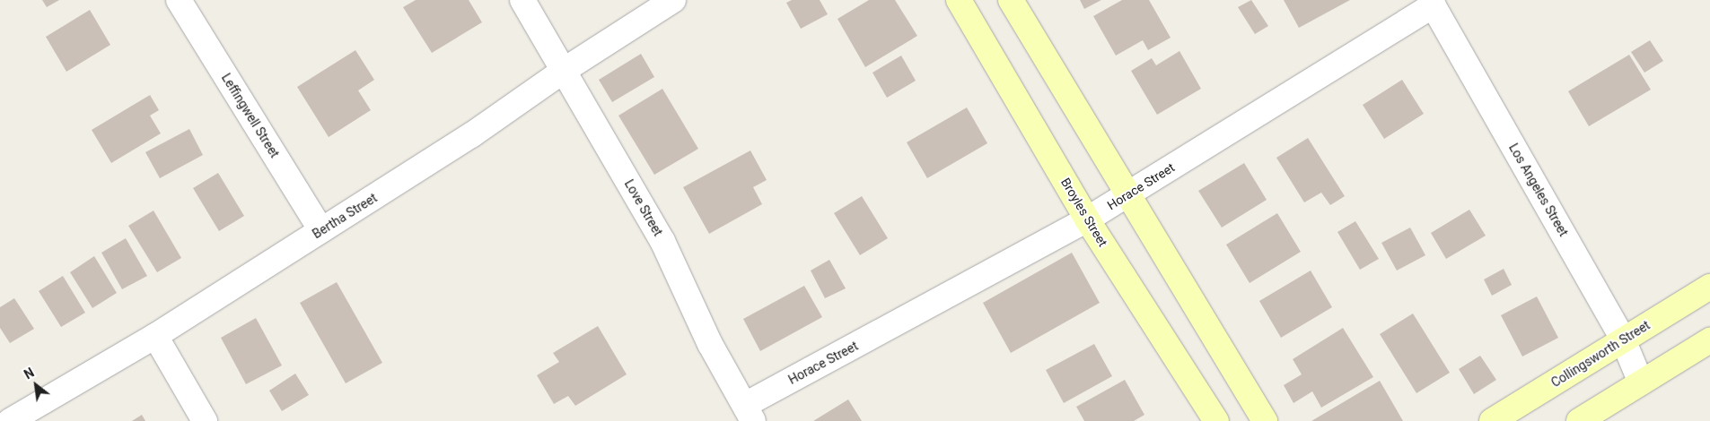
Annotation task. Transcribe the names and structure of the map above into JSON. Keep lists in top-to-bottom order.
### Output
{
  "streets": {
    "main road": ["Broyles Street", "Collingsworth Street"],
    "street": [
      "Leffingwell Street",
      "Horace Street",
      "Los Angeles Street",
      "Love Street",
      "Bertha Street"
    ]
  },
  "crossings": [
    ["Leffingwell Street", "Bertha Street"],
    ["Horace Street", "Los Angeles Street"],
    ["Horace Street", "Love Street"],
    ["Horace Street", "Broyles Street"],
    ["Los Angeles Street", "Collingsworth Street"],
    ["Love Street", "Bertha Street"]
  ],
  "north": "top left"
}
